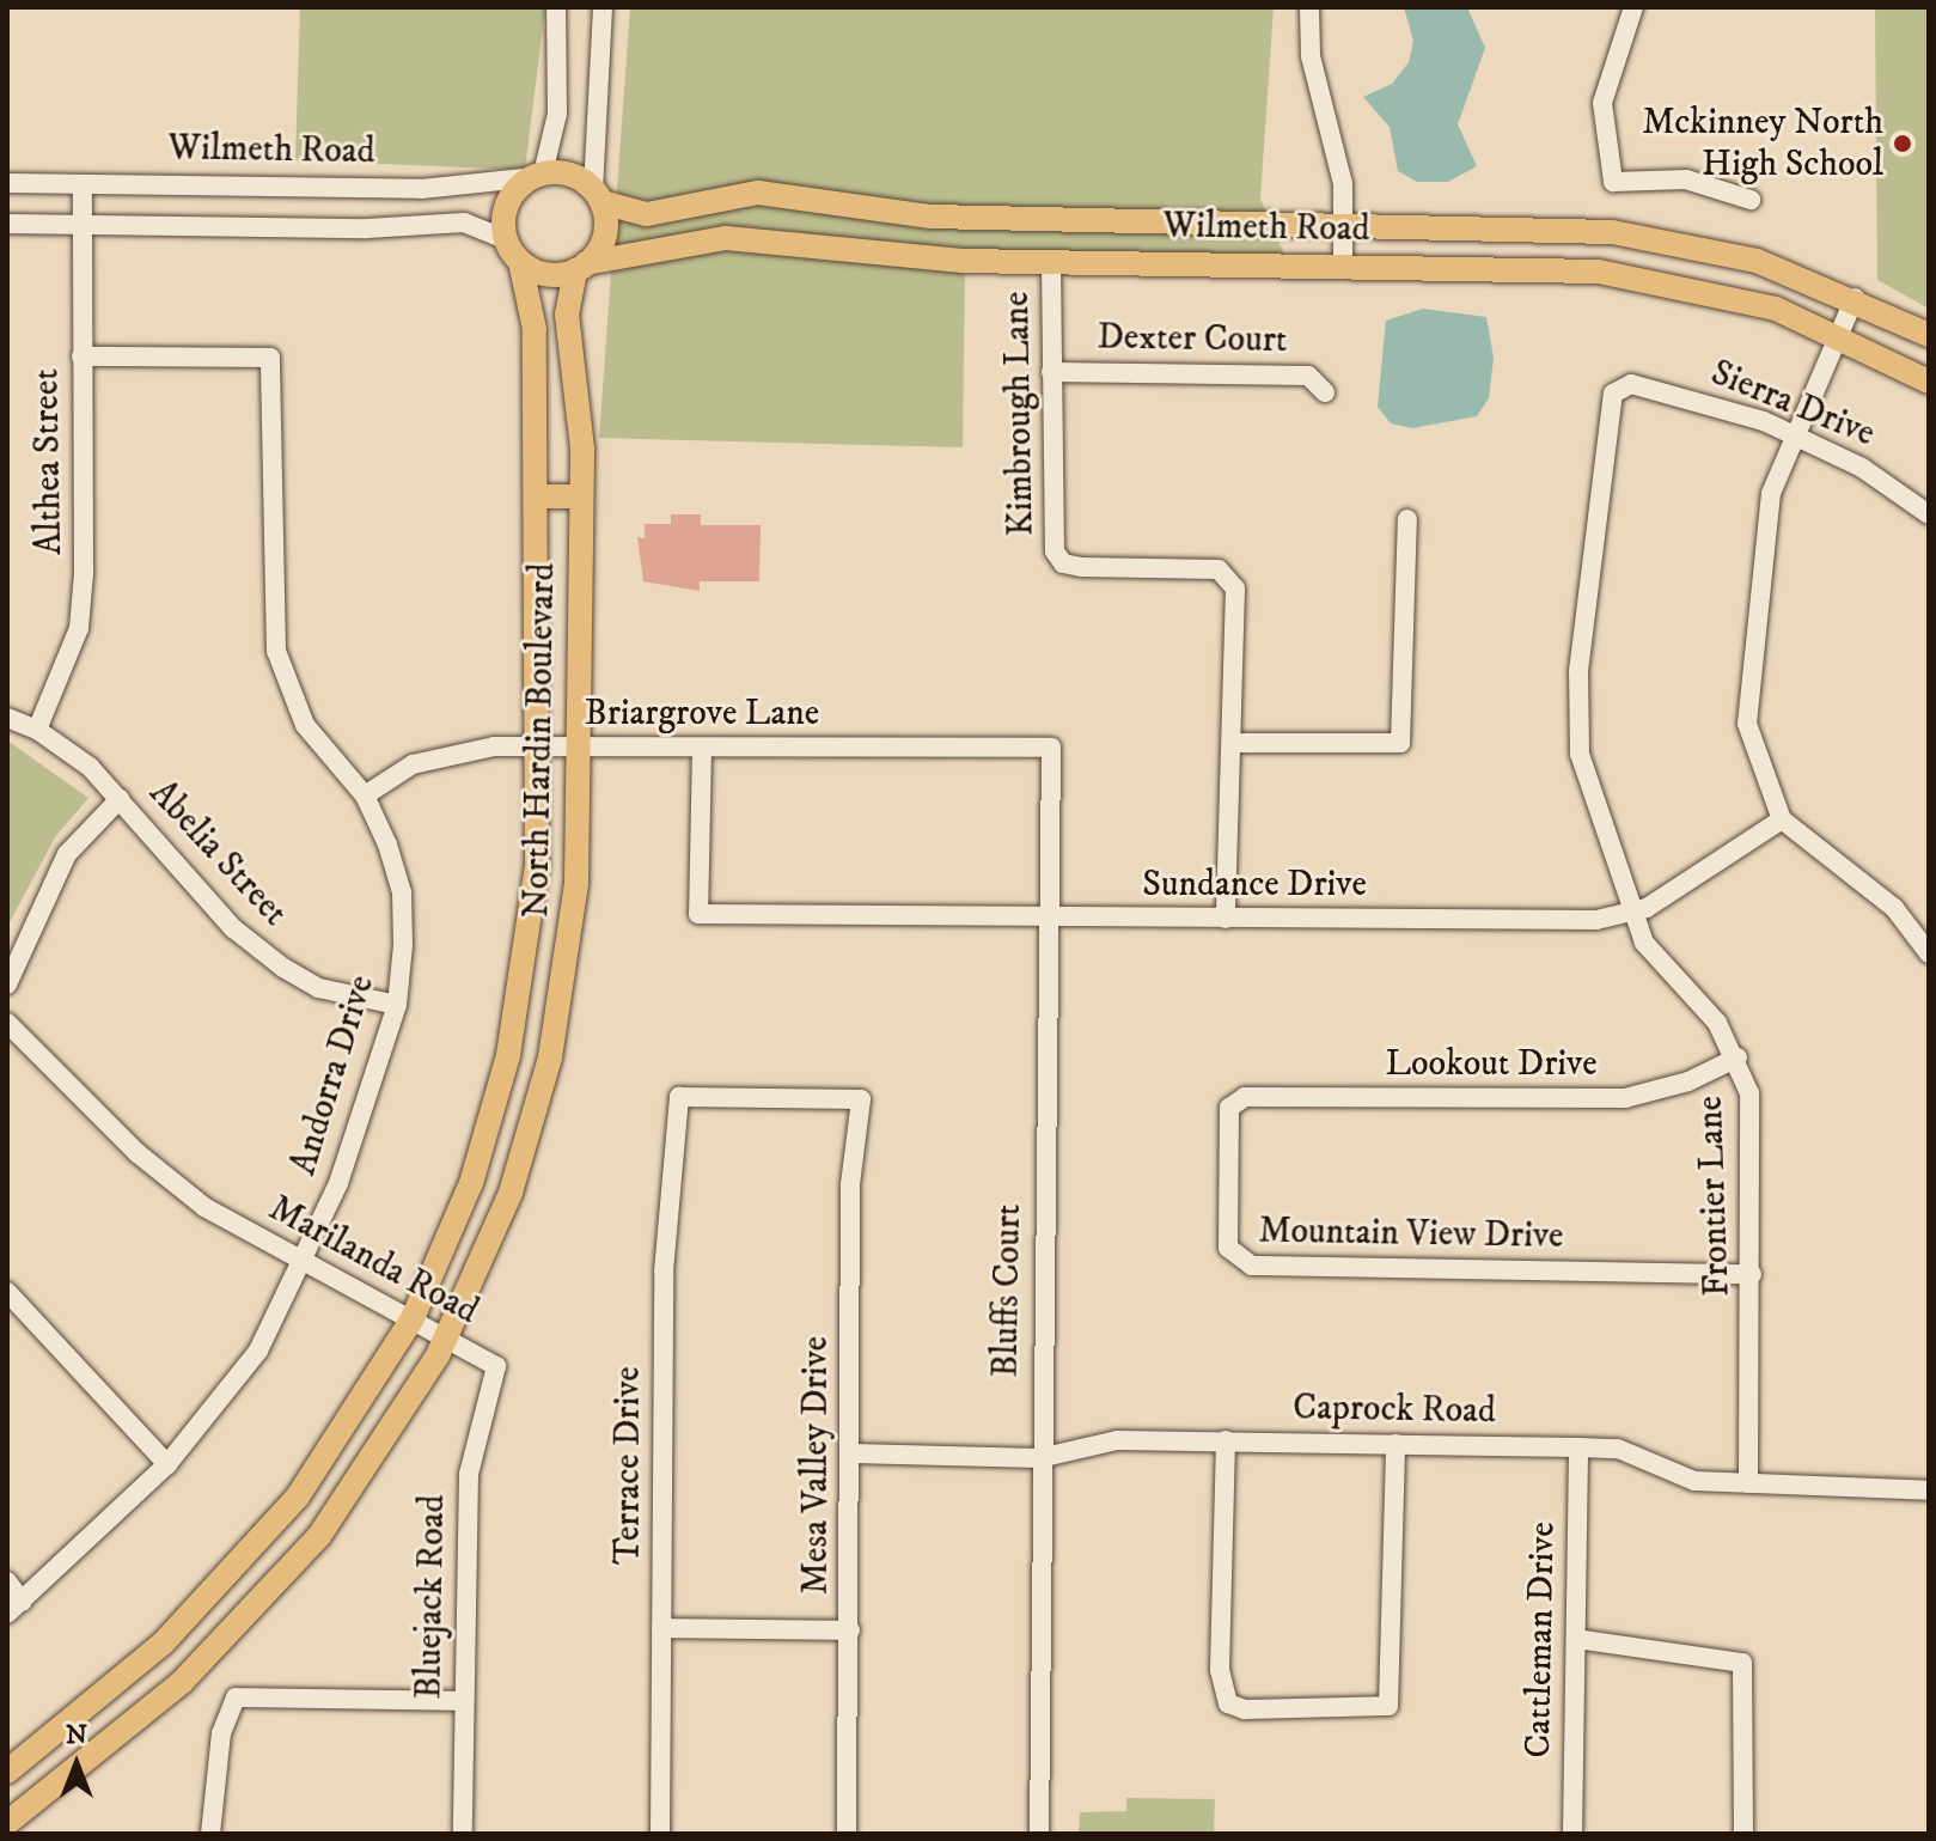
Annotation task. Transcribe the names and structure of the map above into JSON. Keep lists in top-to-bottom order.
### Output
{
  "streets": {
    "main road": ["Wilmeth Road", "North Hardin Boulevard"],
    "street": [
      "Dexter Court",
      "Sierra Drive",
      "Kimbrough Lane",
      "Althea Street",
      "Briargrove Lane",
      "Abelia Street",
      "Sundance Drive",
      "Lookout Drive",
      "Andorra Drive",
      "Frontier Lane",
      "Mountain View Drive",
      "Marilanda Road",
      "Bluffs Court",
      "Caprock Road",
      "Terrace Drive",
      "Mesa Valley Drive",
      "Bluejack Road",
      "Cattleman Drive"
    ]
  },
  "crossings": [
    ["Wilmeth Road", "Kimbrough Lane"],
    ["Wilmeth Road", "Althea Street"],
    ["Wilmeth Road", "North Hardin Boulevard"],
    ["Dexter Court", "Kimbrough Lane"],
    ["Sierra Drive", "Frontier Lane"],
    ["Althea Street", "Abelia Street"],
    ["Althea Street", "Andorra Drive"],
    ["Briargrove Lane", "North Hardin Boulevard"],
    ["Briargrove Lane", "Sundance Drive"],
    ["Briargrove Lane", "Andorra Drive"],
    ["Briargrove Lane", "Bluffs Court"],
    ["North Hardin Boulevard", "Marilanda Road"],
    ["Abelia Street", "Andorra Drive"],
    ["Sundance Drive", "Frontier Lane"],
    ["Sundance Drive", "Bluffs Court"],
    ["Lookout Drive", "Frontier Lane"],
    ["Lookout Drive", "Mountain View Drive"],
    ["Andorra Drive", "Marilanda Road"],
    ["Frontier Lane", "Mountain View Drive"],
    ["Frontier Lane", "Caprock Road"],
    ["Marilanda Road", "Bluejack Road"],
    ["Bluffs Court", "Caprock Road"],
    ["Caprock Road", "Mesa Valley Drive"],
    ["Caprock Road", "Cattleman Drive"],
    ["Terrace Drive", "Mesa Valley Drive"]
  ],
  "places": ["Mckinney North High School"],
  "north": "top"
}
